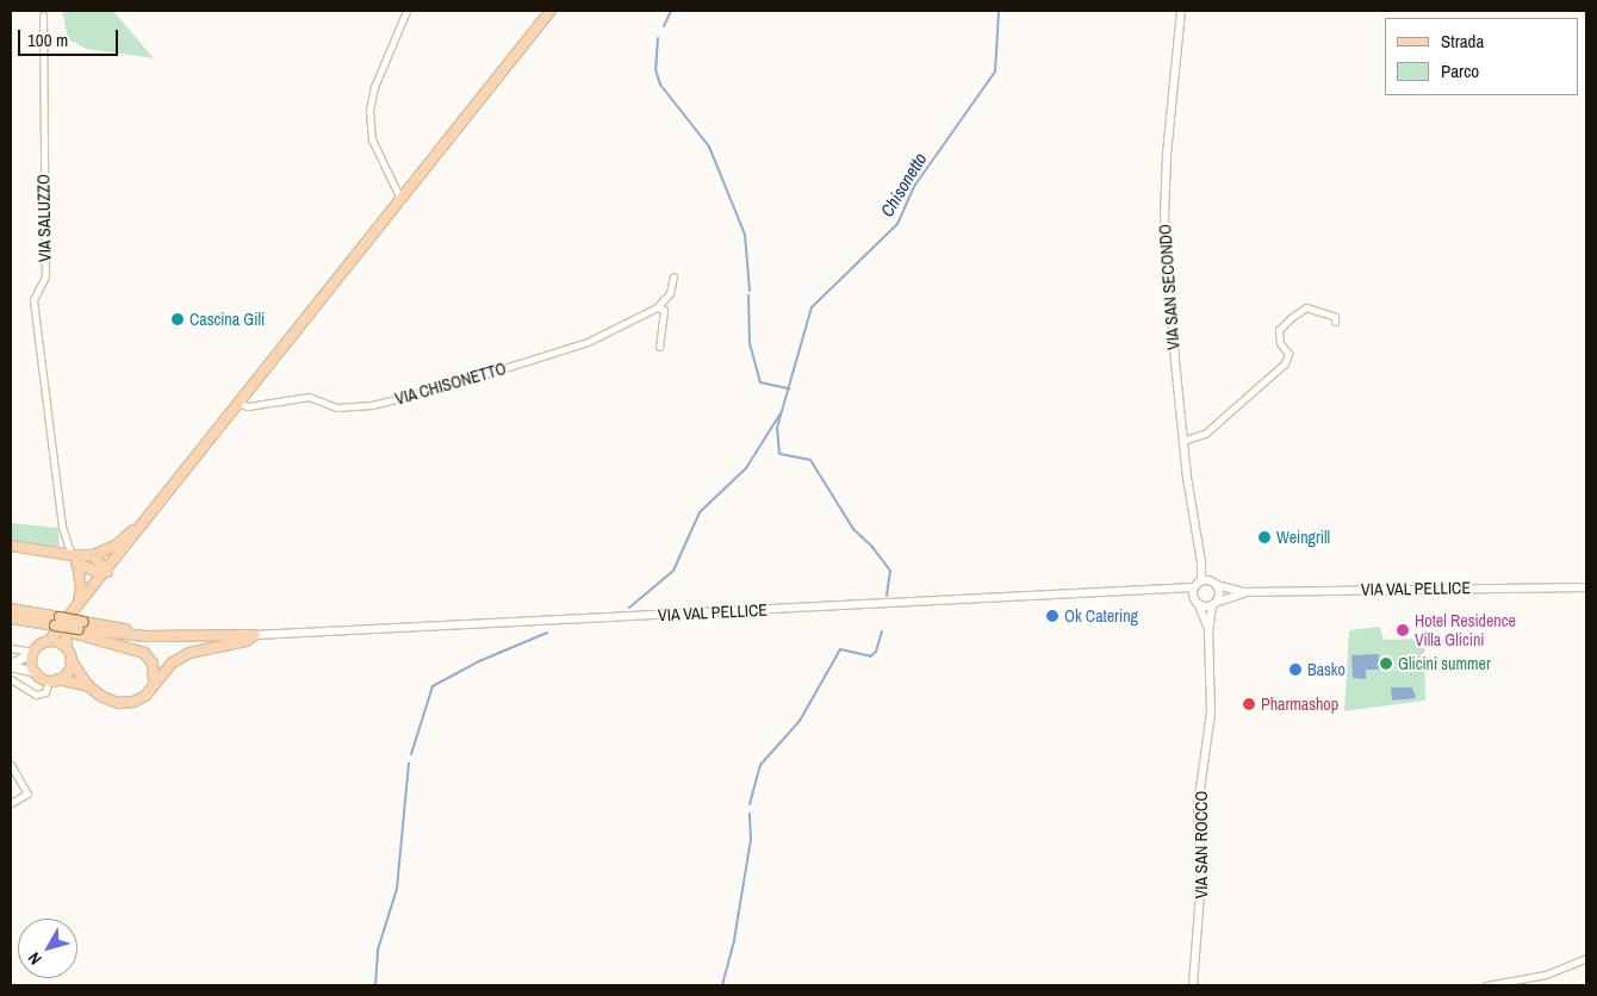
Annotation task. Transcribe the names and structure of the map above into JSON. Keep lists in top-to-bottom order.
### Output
{
  "streets": {
    "street": [
      "VIA SALUZZO",
      "VIA SAN SECONDO",
      "VIA CHISONETTO",
      "VIA VAL PELLICE",
      "VIA SAN ROCCO"
    ]
  },
  "water": ["Chisonetto"],
  "places": [
    "Cascina Gili",
    "Weingrill",
    "Ok Catering",
    "Hotel Residence Villa Glicini",
    "Glicini summer",
    "Basko",
    "Pharmashop"
  ],
  "legend": ["Strada", "Parco"],
  "scale_bar": "100 m",
  "north": "bottom left"
}
